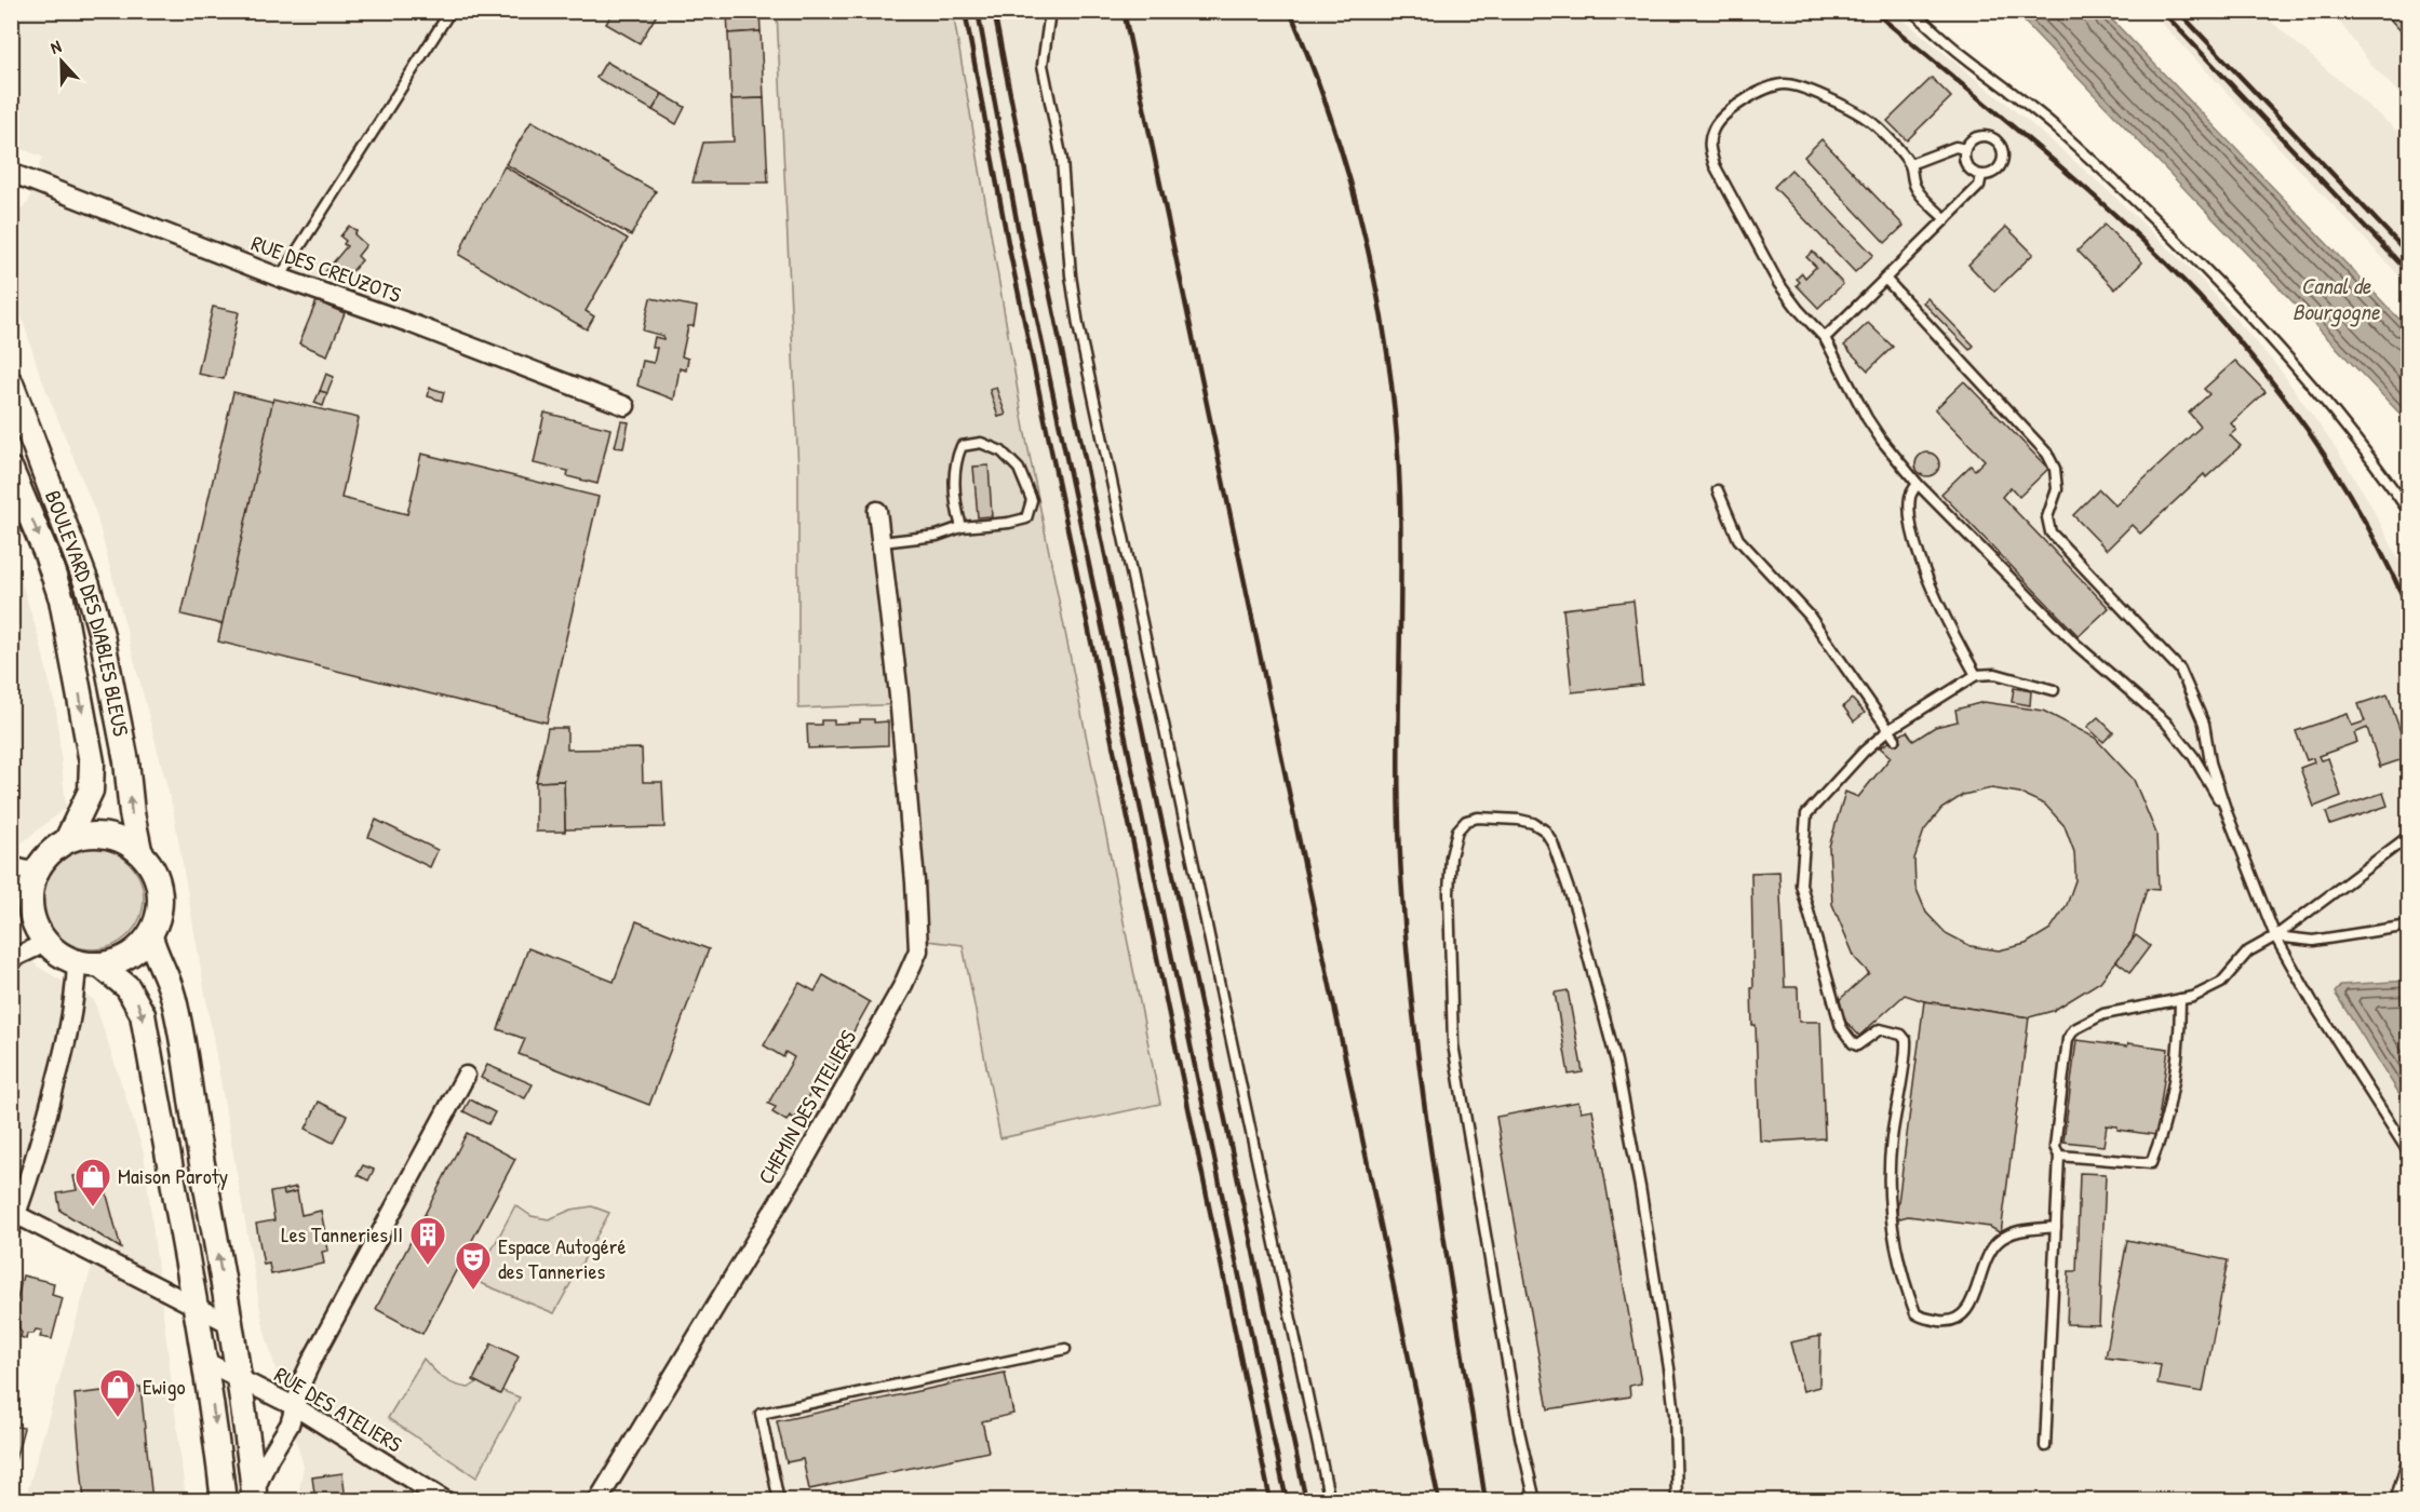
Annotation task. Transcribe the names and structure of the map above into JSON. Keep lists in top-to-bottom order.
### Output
{
  "streets": {
    "main road": ["BOULEVARD DES DIABLES BLEUS"],
    "street": ["RUE DES CREUZOTS", "CHEMIN DES ATELIERS", "RUE DES ATELIERS"]
  },
  "water": ["Canal de Bourgogne"],
  "places": {
    "shop": ["Maison Paroty", "Ewigo"],
    "building": ["Les Tanneries II"],
    "theatre": ["Espace Autogéré des Tanneries"]
  },
  "north": "top"
}
